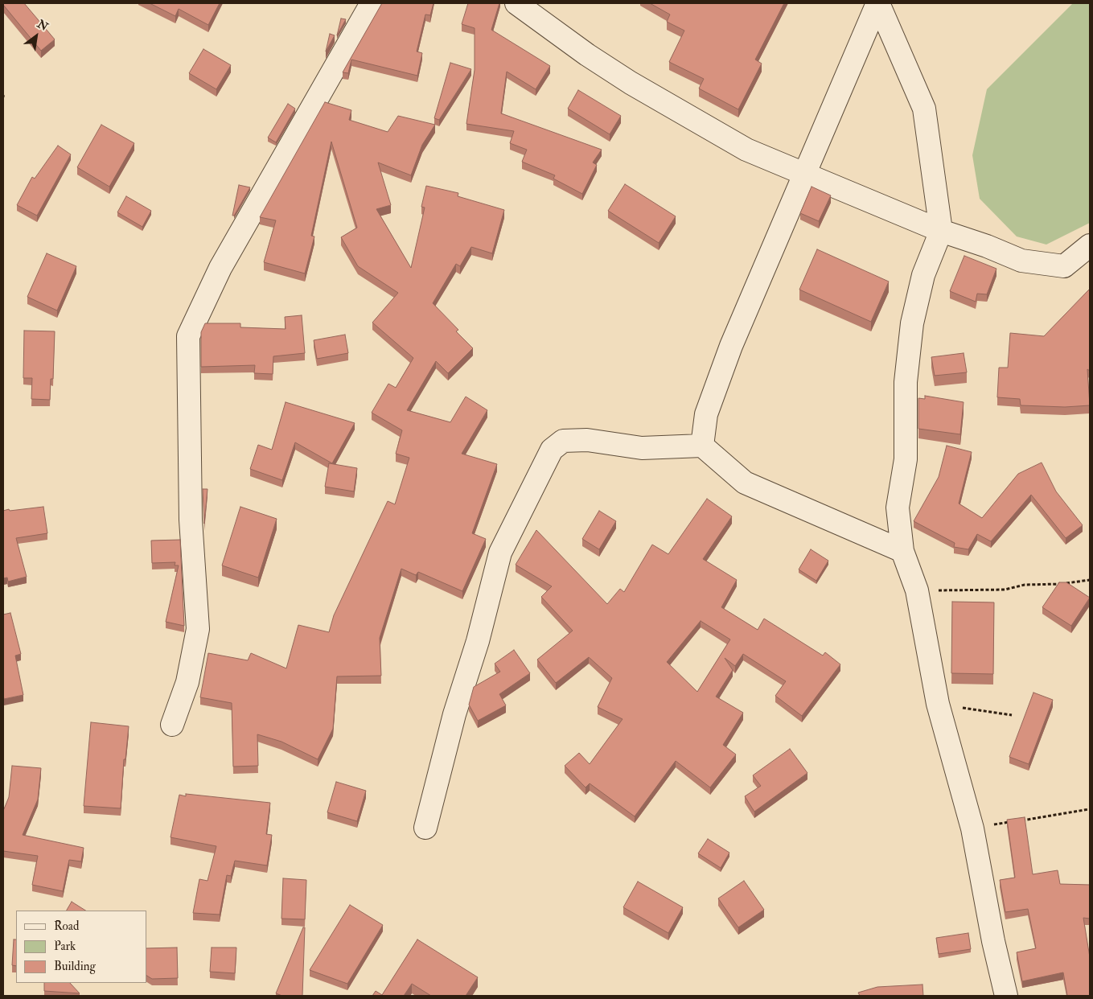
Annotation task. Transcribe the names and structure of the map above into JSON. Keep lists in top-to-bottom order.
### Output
{
  "legend": ["Road", "Park", "Building"],
  "north": "top right"
}
